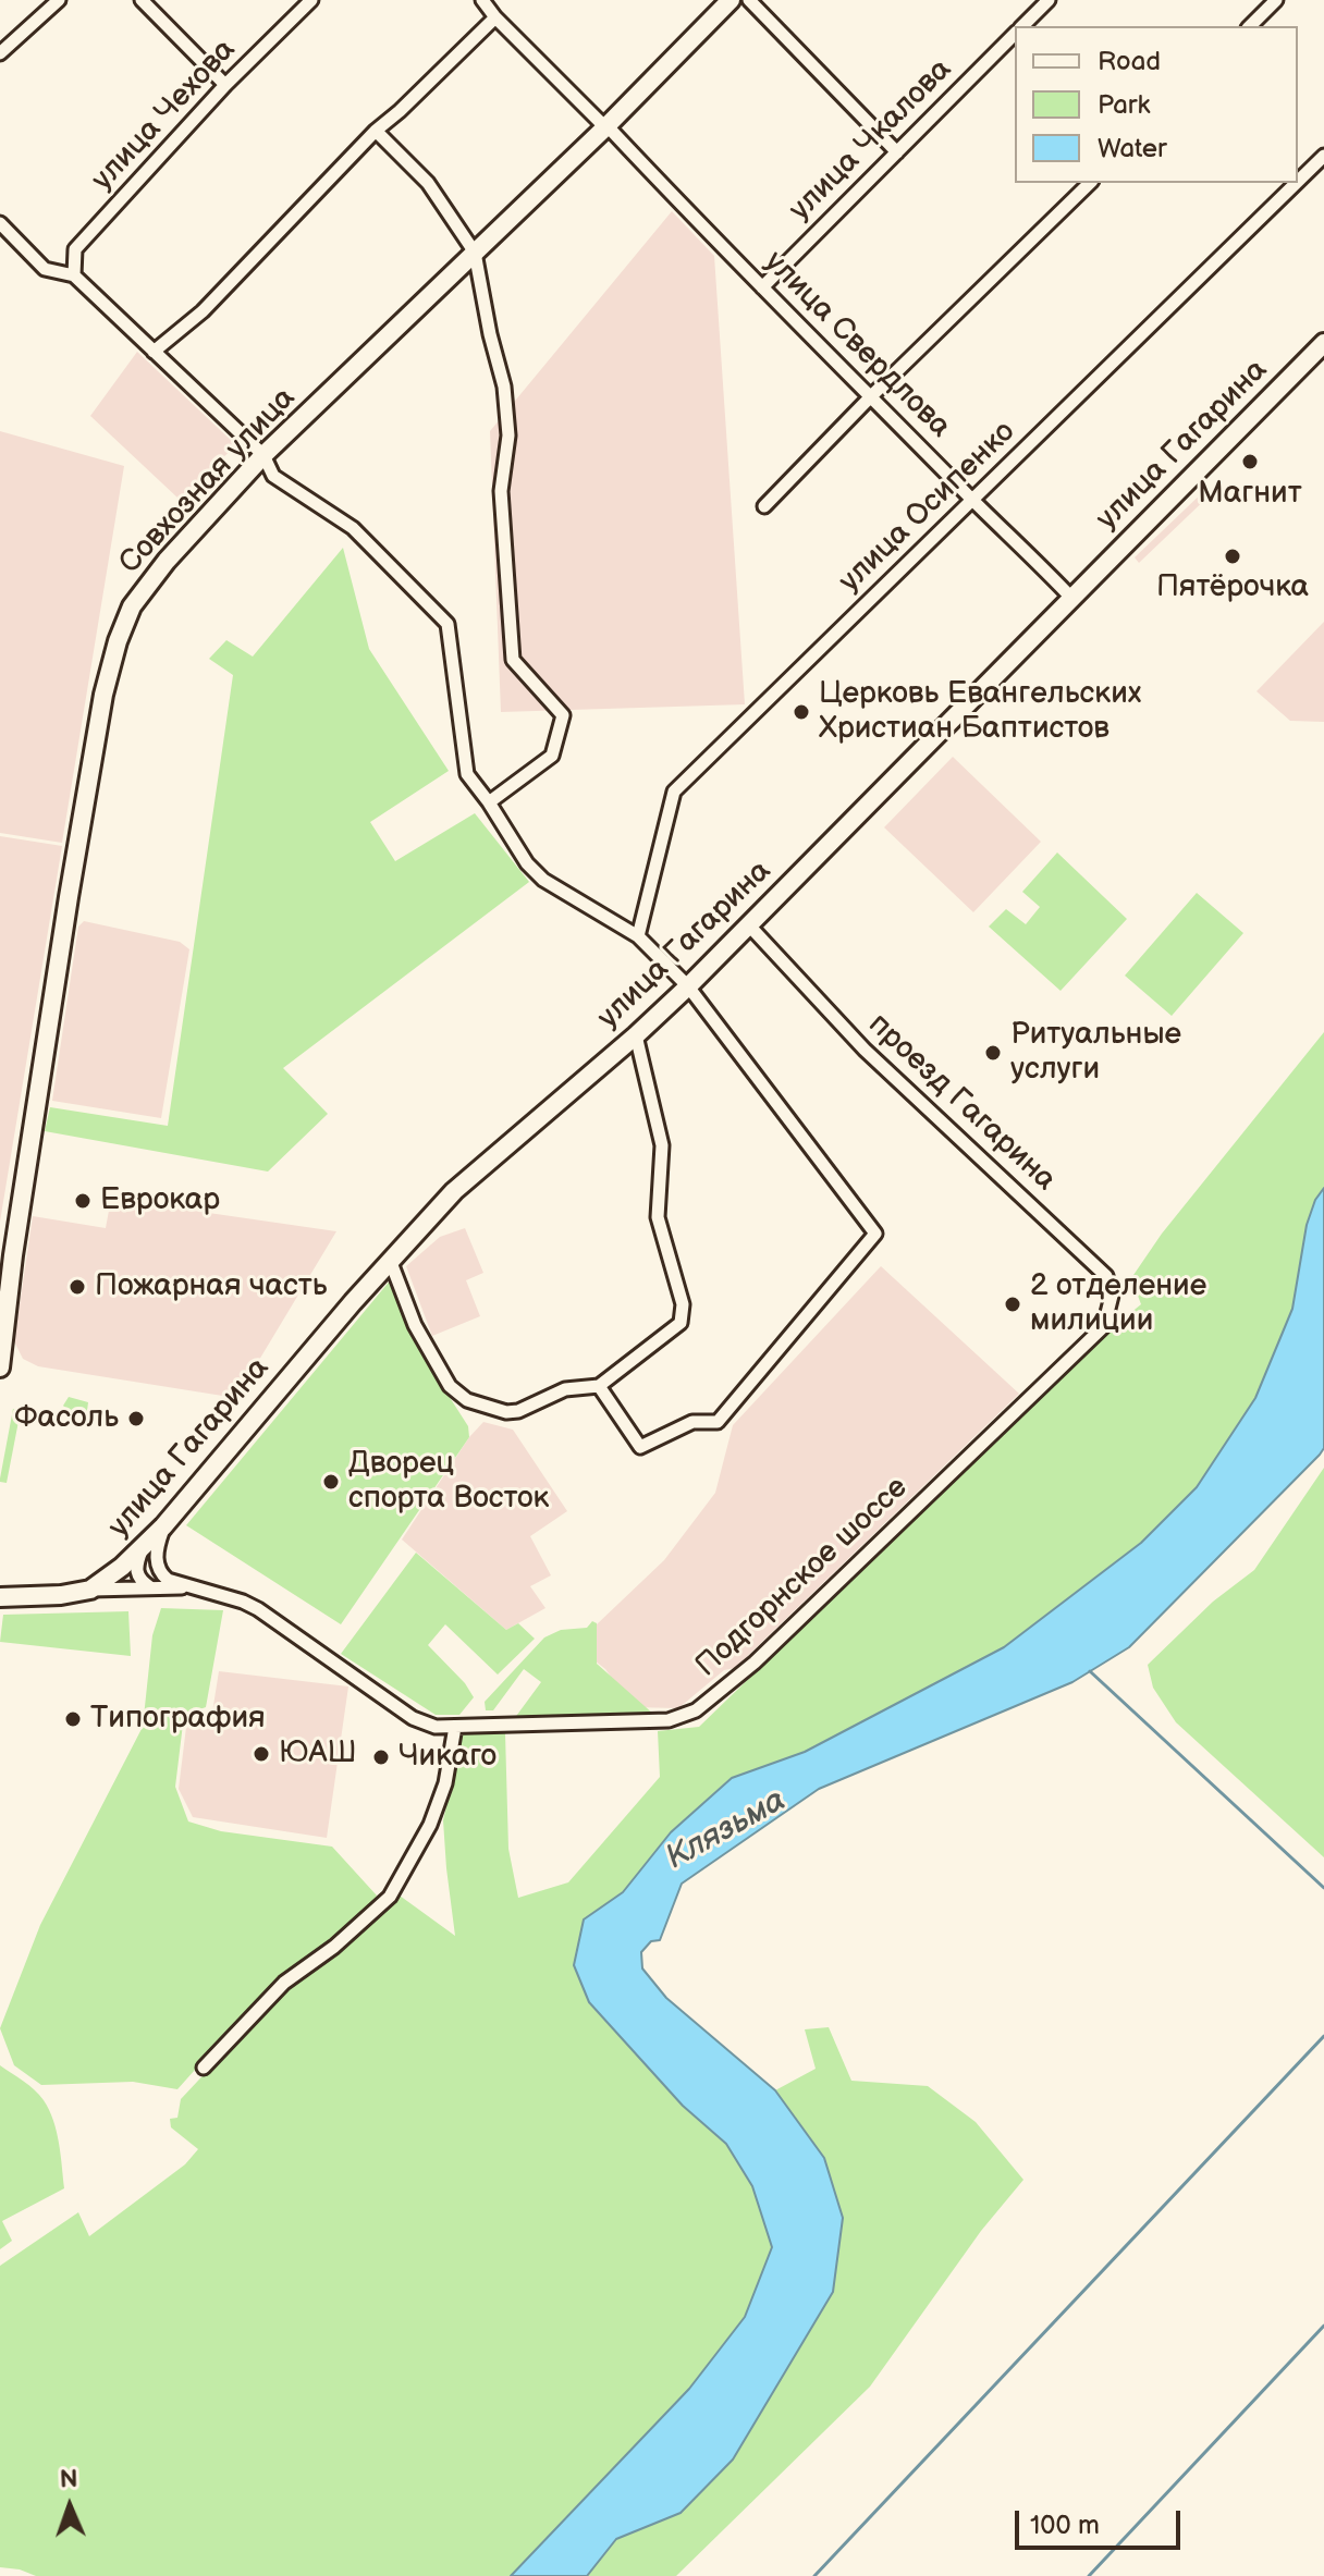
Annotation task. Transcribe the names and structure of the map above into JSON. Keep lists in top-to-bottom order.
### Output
{
  "streets": {
    "main road": ["улица Гагарина", "Совхозная улица"],
    "street": [
      "улица Чехова",
      "улица Чкалова",
      "улица Свердлова",
      "улица Осипенко",
      "проезд Гагарина",
      "Подгорнское шоссе"
    ]
  },
  "crossings": [
    ["улица Чкалова", "улица Свердлова"],
    ["улица Свердлова", "улица Гагарина"],
    ["улица Свердлова", "Совхозная улица"],
    ["улица Свердлова", "улица Осипенко"],
    ["улица Гагарина", "проезд Гагарина"],
    ["улица Гагарина", "Подгорнское шоссе"],
    ["проезд Гагарина", "Подгорнское шоссе"]
  ],
  "water": ["Клязьма"],
  "places": [
    "Магнит",
    "Пятёрочка",
    "Церковь Евангельских Христиан Баптистов",
    "Ритуальные услуги",
    "Еврокар",
    "Пожарная часть",
    "2 отделение милиции",
    "Фасоль",
    "Дворец спорта Восток",
    "Типография",
    "ЮАШ",
    "Чикаго"
  ],
  "legend": ["Road", "Park", "Water"],
  "scale_bar": "100 m",
  "north": "top"
}
